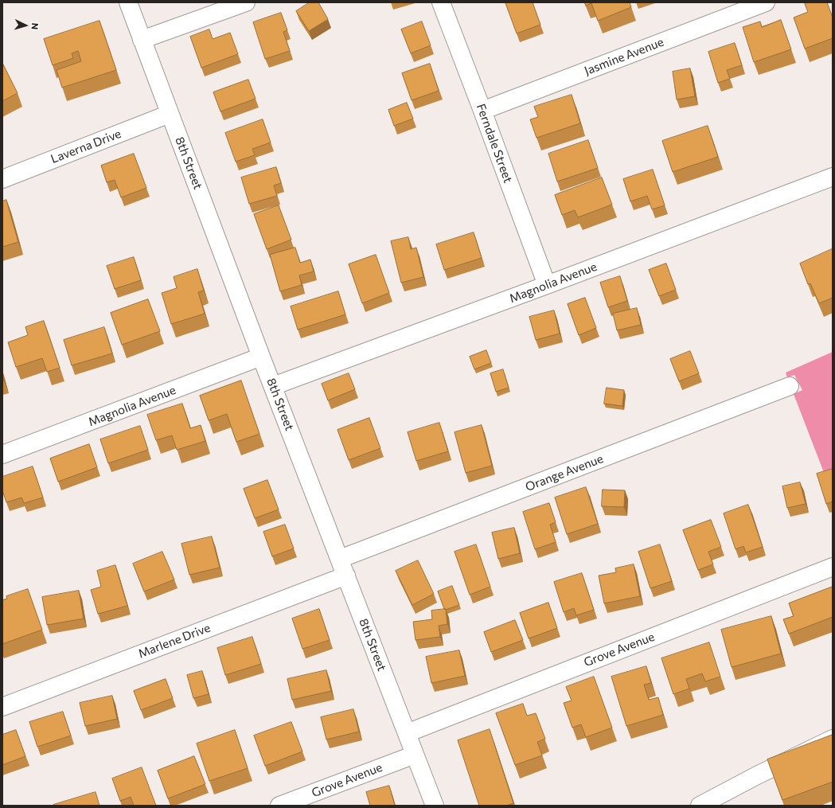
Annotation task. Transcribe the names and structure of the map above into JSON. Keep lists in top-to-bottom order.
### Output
{
  "streets": {
    "street": [
      "Jasmine Avenue",
      "Ferndale Street",
      "Laverna Drive",
      "8th Street",
      "Magnolia Avenue",
      "Orange Avenue",
      "Marlene Drive",
      "Grove Avenue"
    ]
  },
  "crossings": [
    ["Jasmine Avenue", "Ferndale Street"],
    ["Ferndale Street", "Magnolia Avenue"],
    ["Laverna Drive", "8th Street"],
    ["8th Street", "Magnolia Avenue"],
    ["8th Street", "Orange Avenue"],
    ["8th Street", "Marlene Drive"],
    ["8th Street", "Grove Avenue"]
  ],
  "north": "right"
}
